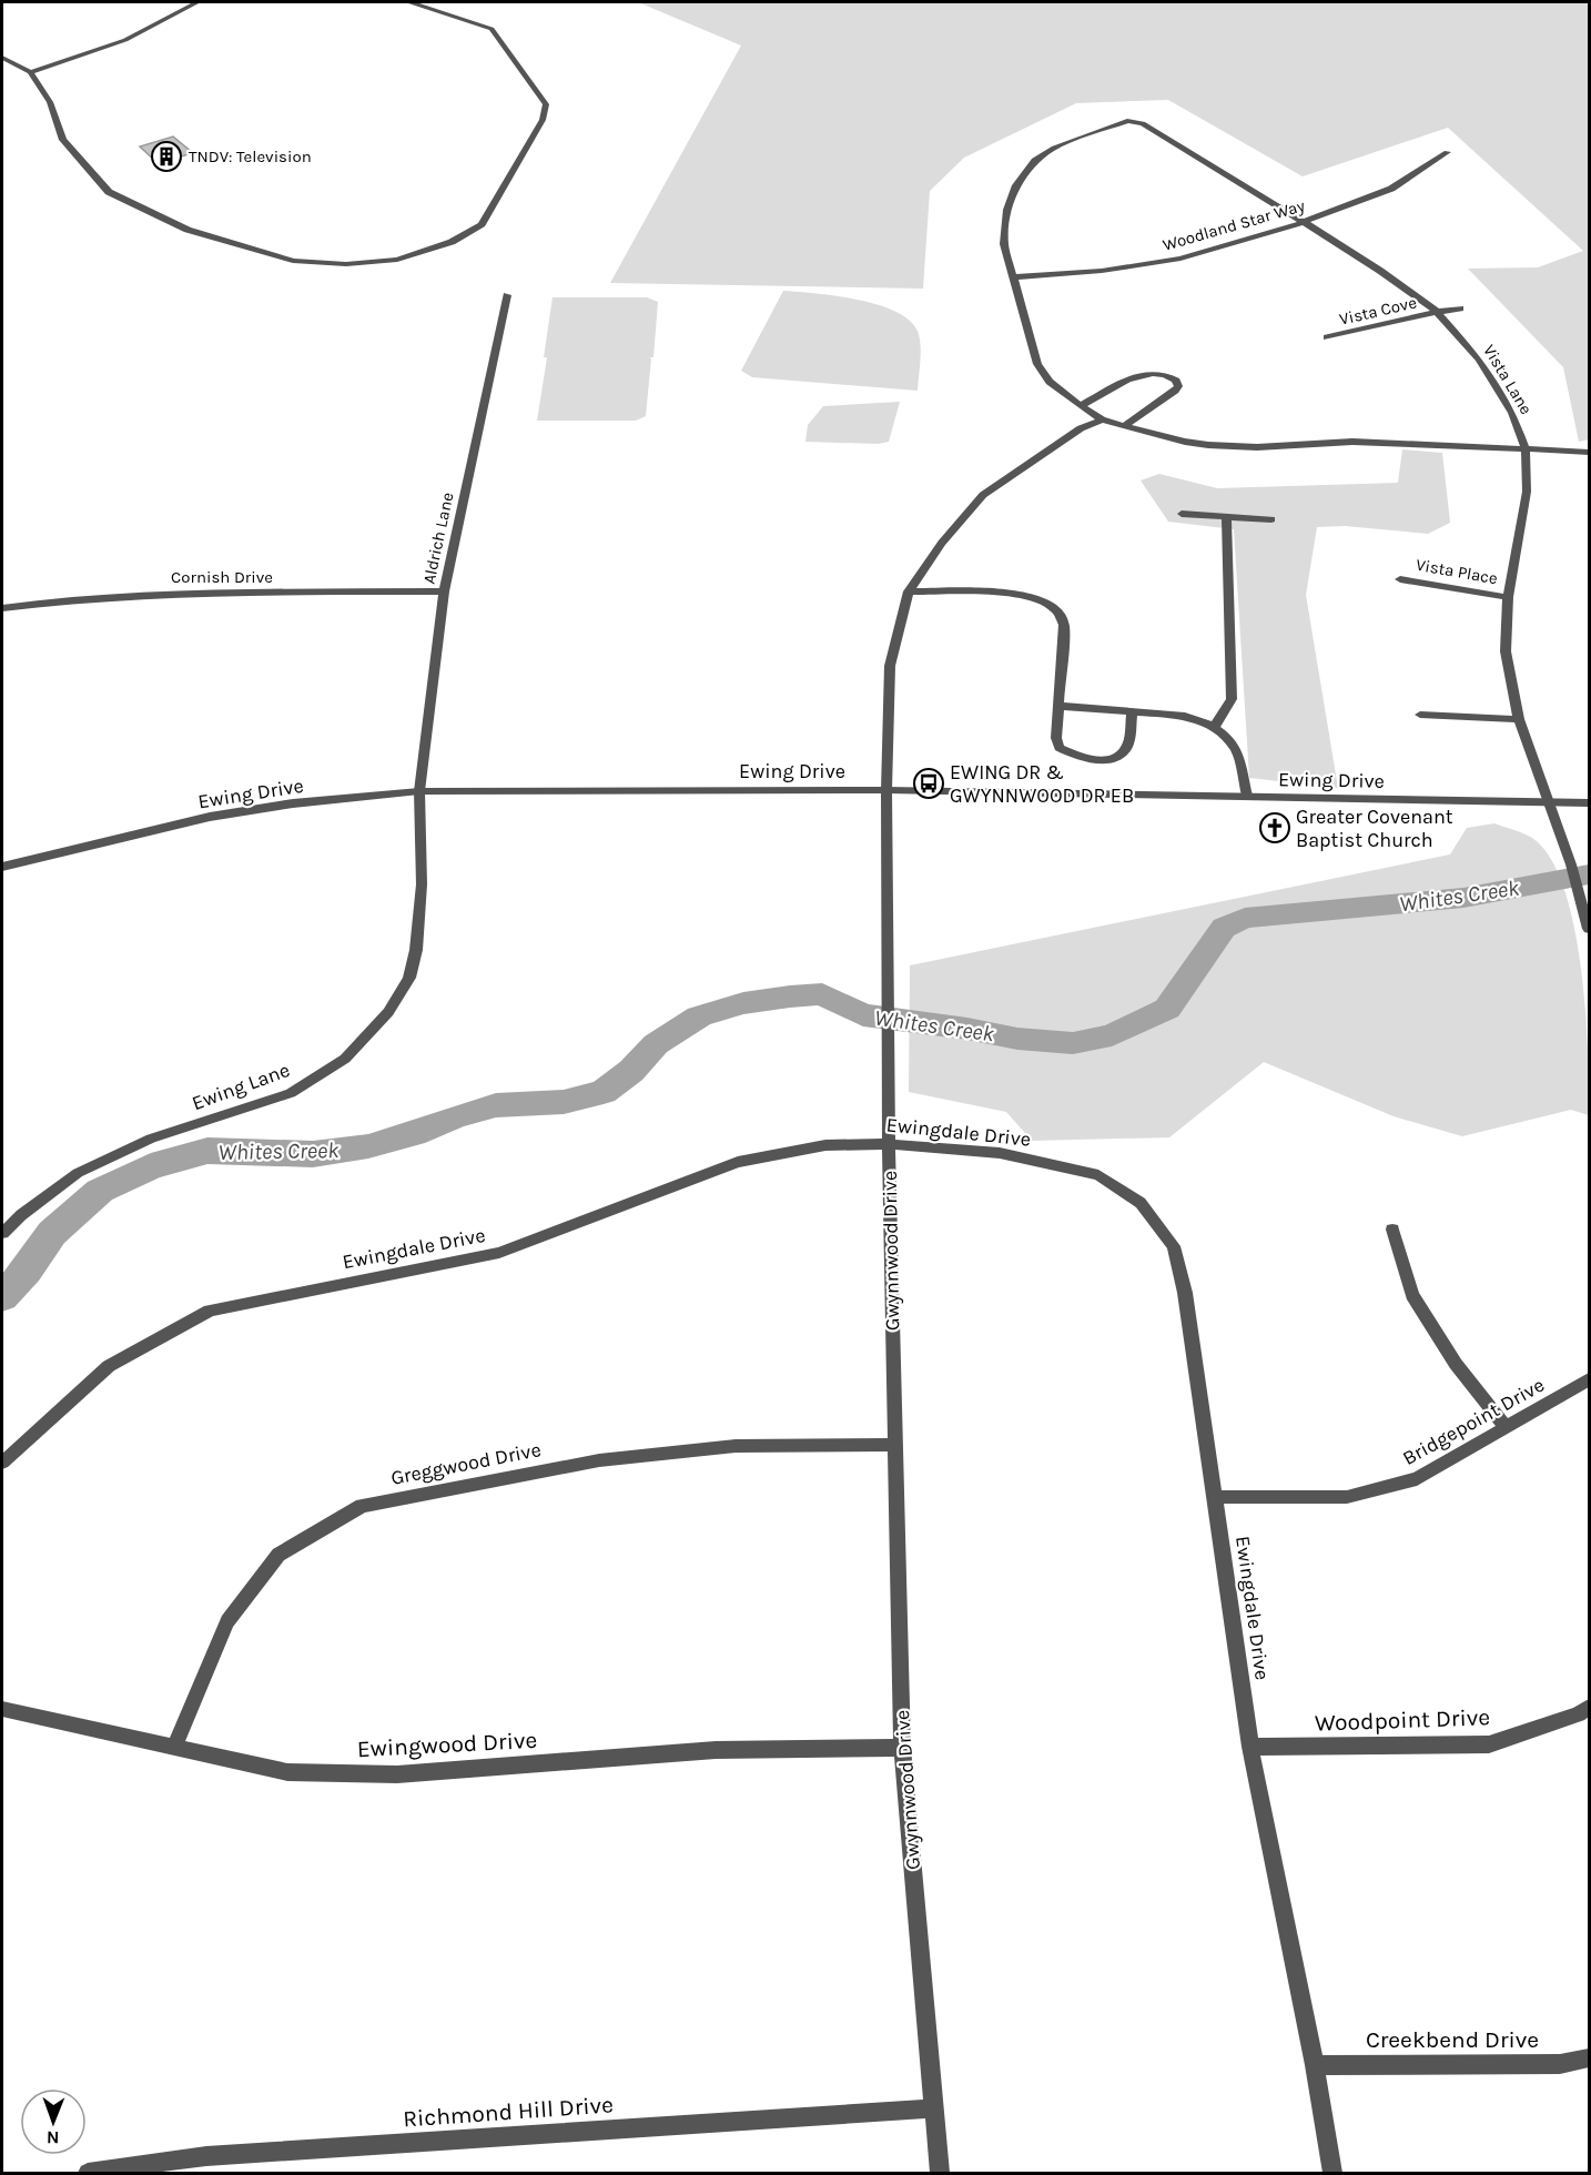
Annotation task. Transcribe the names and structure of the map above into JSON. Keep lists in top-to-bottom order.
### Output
{
  "streets": {
    "street": [
      "Woodland Star Way",
      "Vista Cove",
      "Vista Lane",
      "Aldrich Lane",
      "Vista Place",
      "Cornish Drive",
      "Ewing Drive",
      "Ewing Lane",
      "Ewingdale Drive",
      "Gwynnwood Drive",
      "Bridgepoint Drive",
      "Greggwood Drive",
      "Woodpoint Drive",
      "Ewingwood Drive",
      "Creekbend Drive",
      "Richmond Hill Drive"
    ]
  },
  "crossings": [
    ["Woodland Star Way", "Vista Lane"],
    ["Vista Cove", "Vista Lane"],
    ["Vista Lane", "Vista Place"],
    ["Vista Lane", "Ewing Drive"],
    ["Aldrich Lane", "Cornish Drive"],
    ["Aldrich Lane", "Ewing Drive"],
    ["Aldrich Lane", "Ewing Lane"],
    ["Ewing Drive", "Ewing Lane"],
    ["Ewing Drive", "Gwynnwood Drive"],
    ["Ewingdale Drive", "Gwynnwood Drive"],
    ["Ewingdale Drive", "Bridgepoint Drive"],
    ["Ewingdale Drive", "Woodpoint Drive"],
    ["Ewingdale Drive", "Creekbend Drive"],
    ["Gwynnwood Drive", "Greggwood Drive"],
    ["Gwynnwood Drive", "Ewingwood Drive"],
    ["Gwynnwood Drive", "Richmond Hill Drive"],
    ["Greggwood Drive", "Ewingwood Drive"]
  ],
  "water": ["Whites Creek"],
  "places": {
    "building": ["TNDV: Television"],
    "bus stop": ["EWING DR & GWYNNWOOD DR EB"],
    "church": ["Greater Covenant Baptist Church"]
  },
  "north": "bottom"
}
